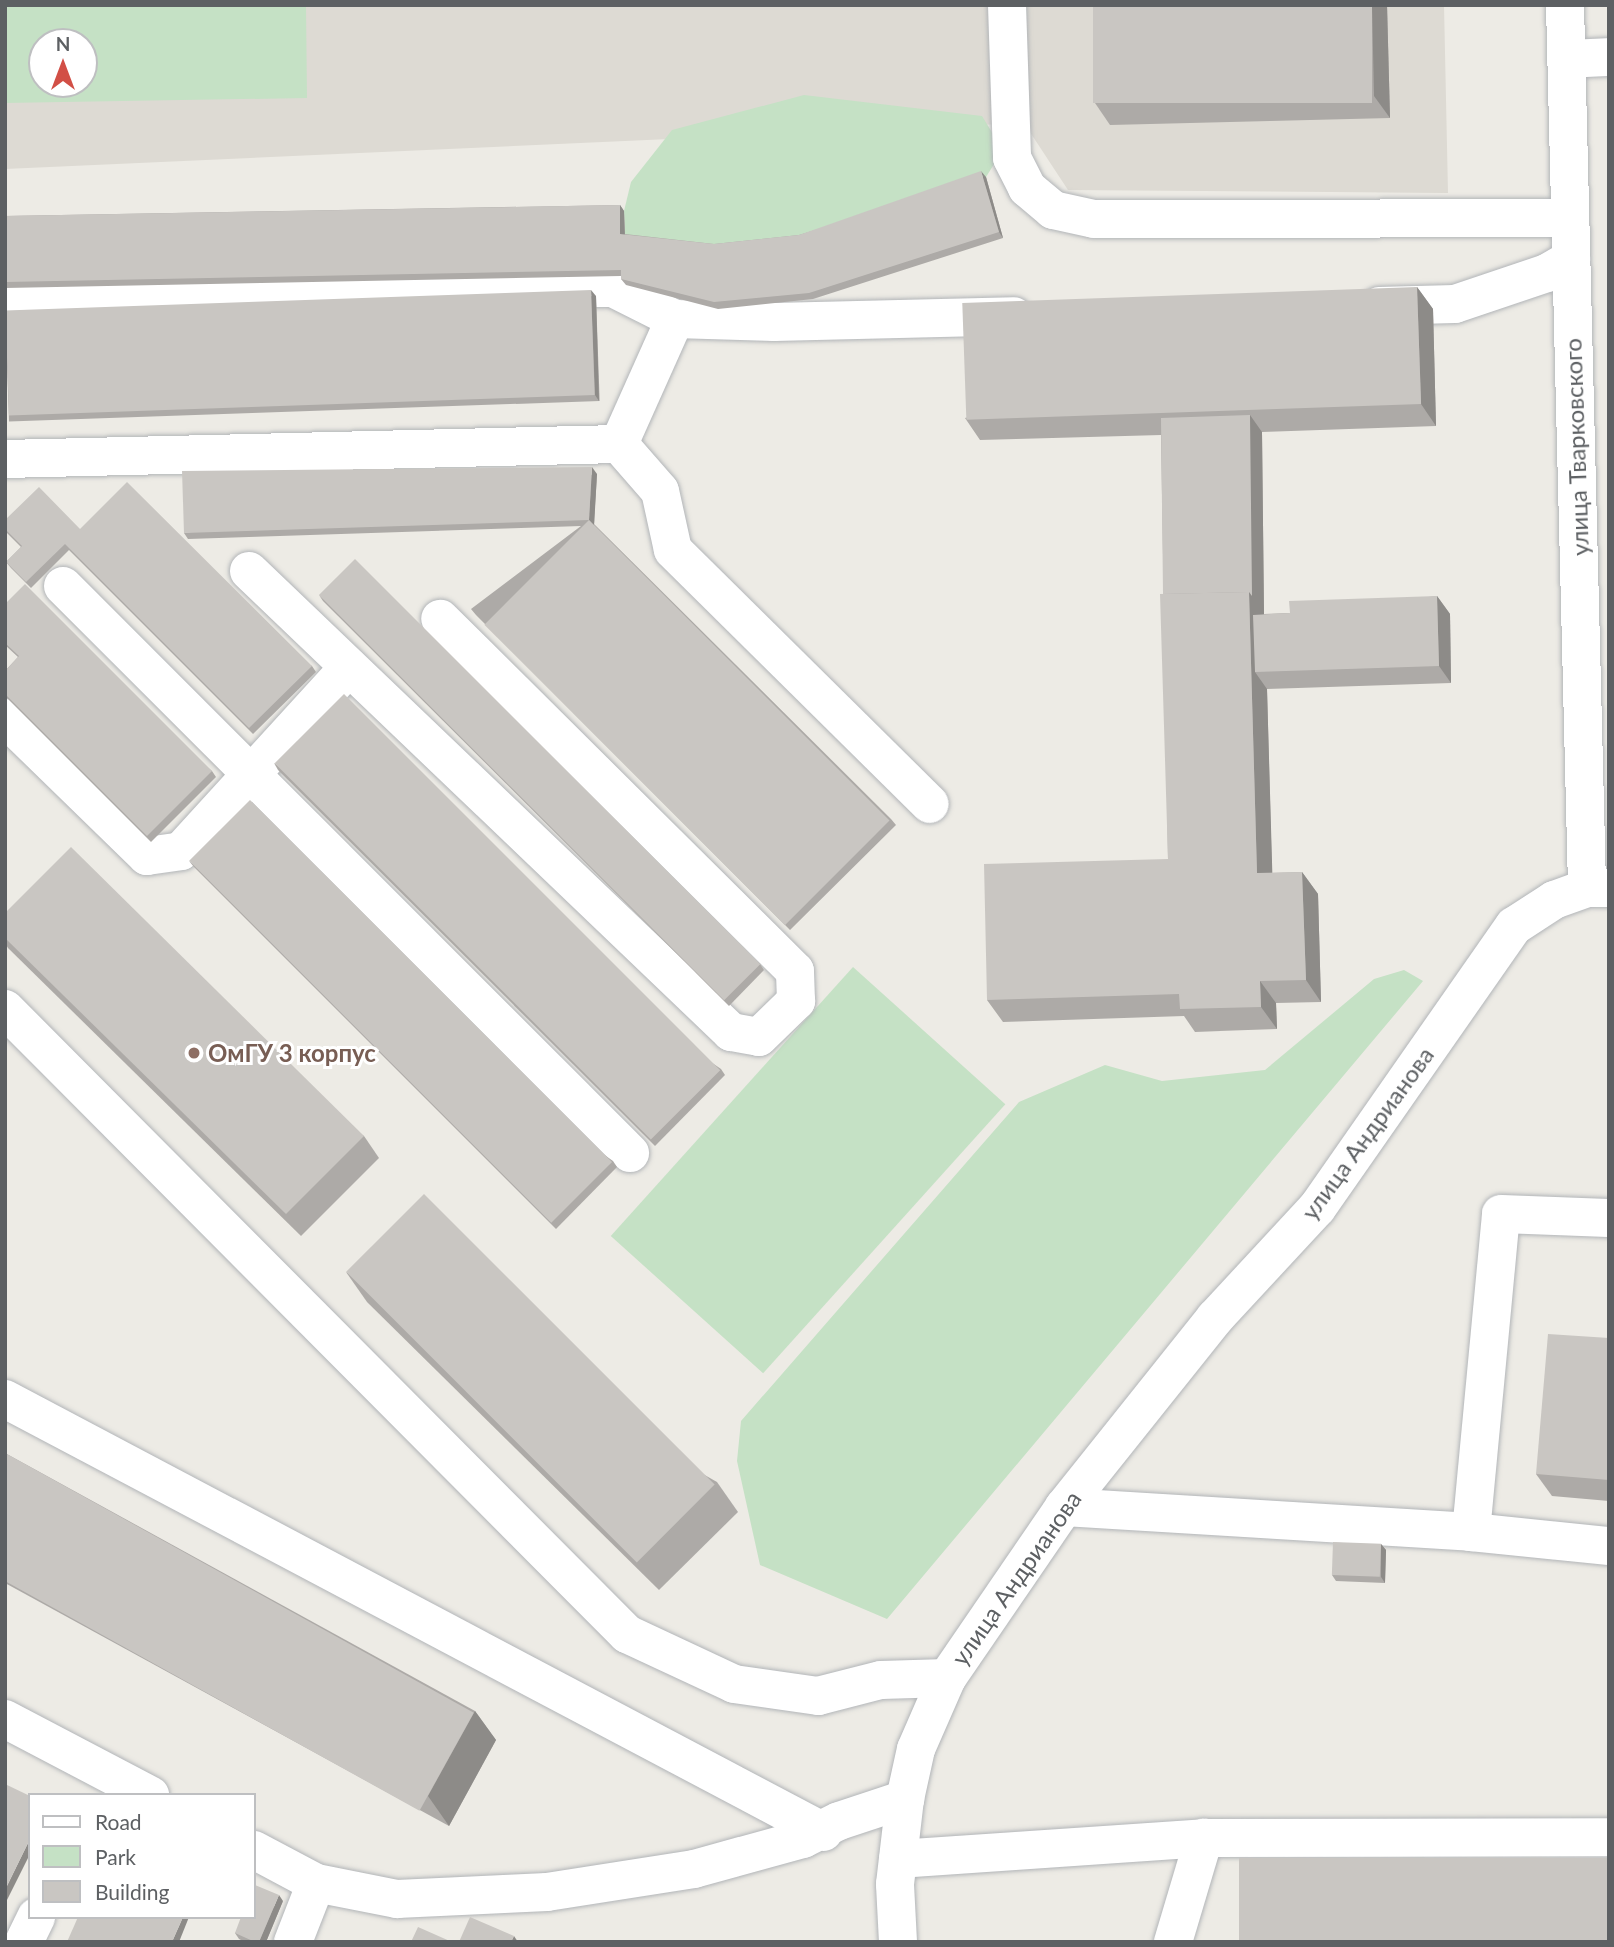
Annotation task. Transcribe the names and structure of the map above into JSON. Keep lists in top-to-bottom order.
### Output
{
  "streets": {
    "street": ["улица Тварковского", "улица Андрианова"]
  },
  "crossings": [
    ["улица Тварковского", "улица Андрианова"]
  ],
  "places": ["ОмГУ 3 корпус"],
  "legend": ["Road", "Park", "Building"],
  "north": "top"
}
